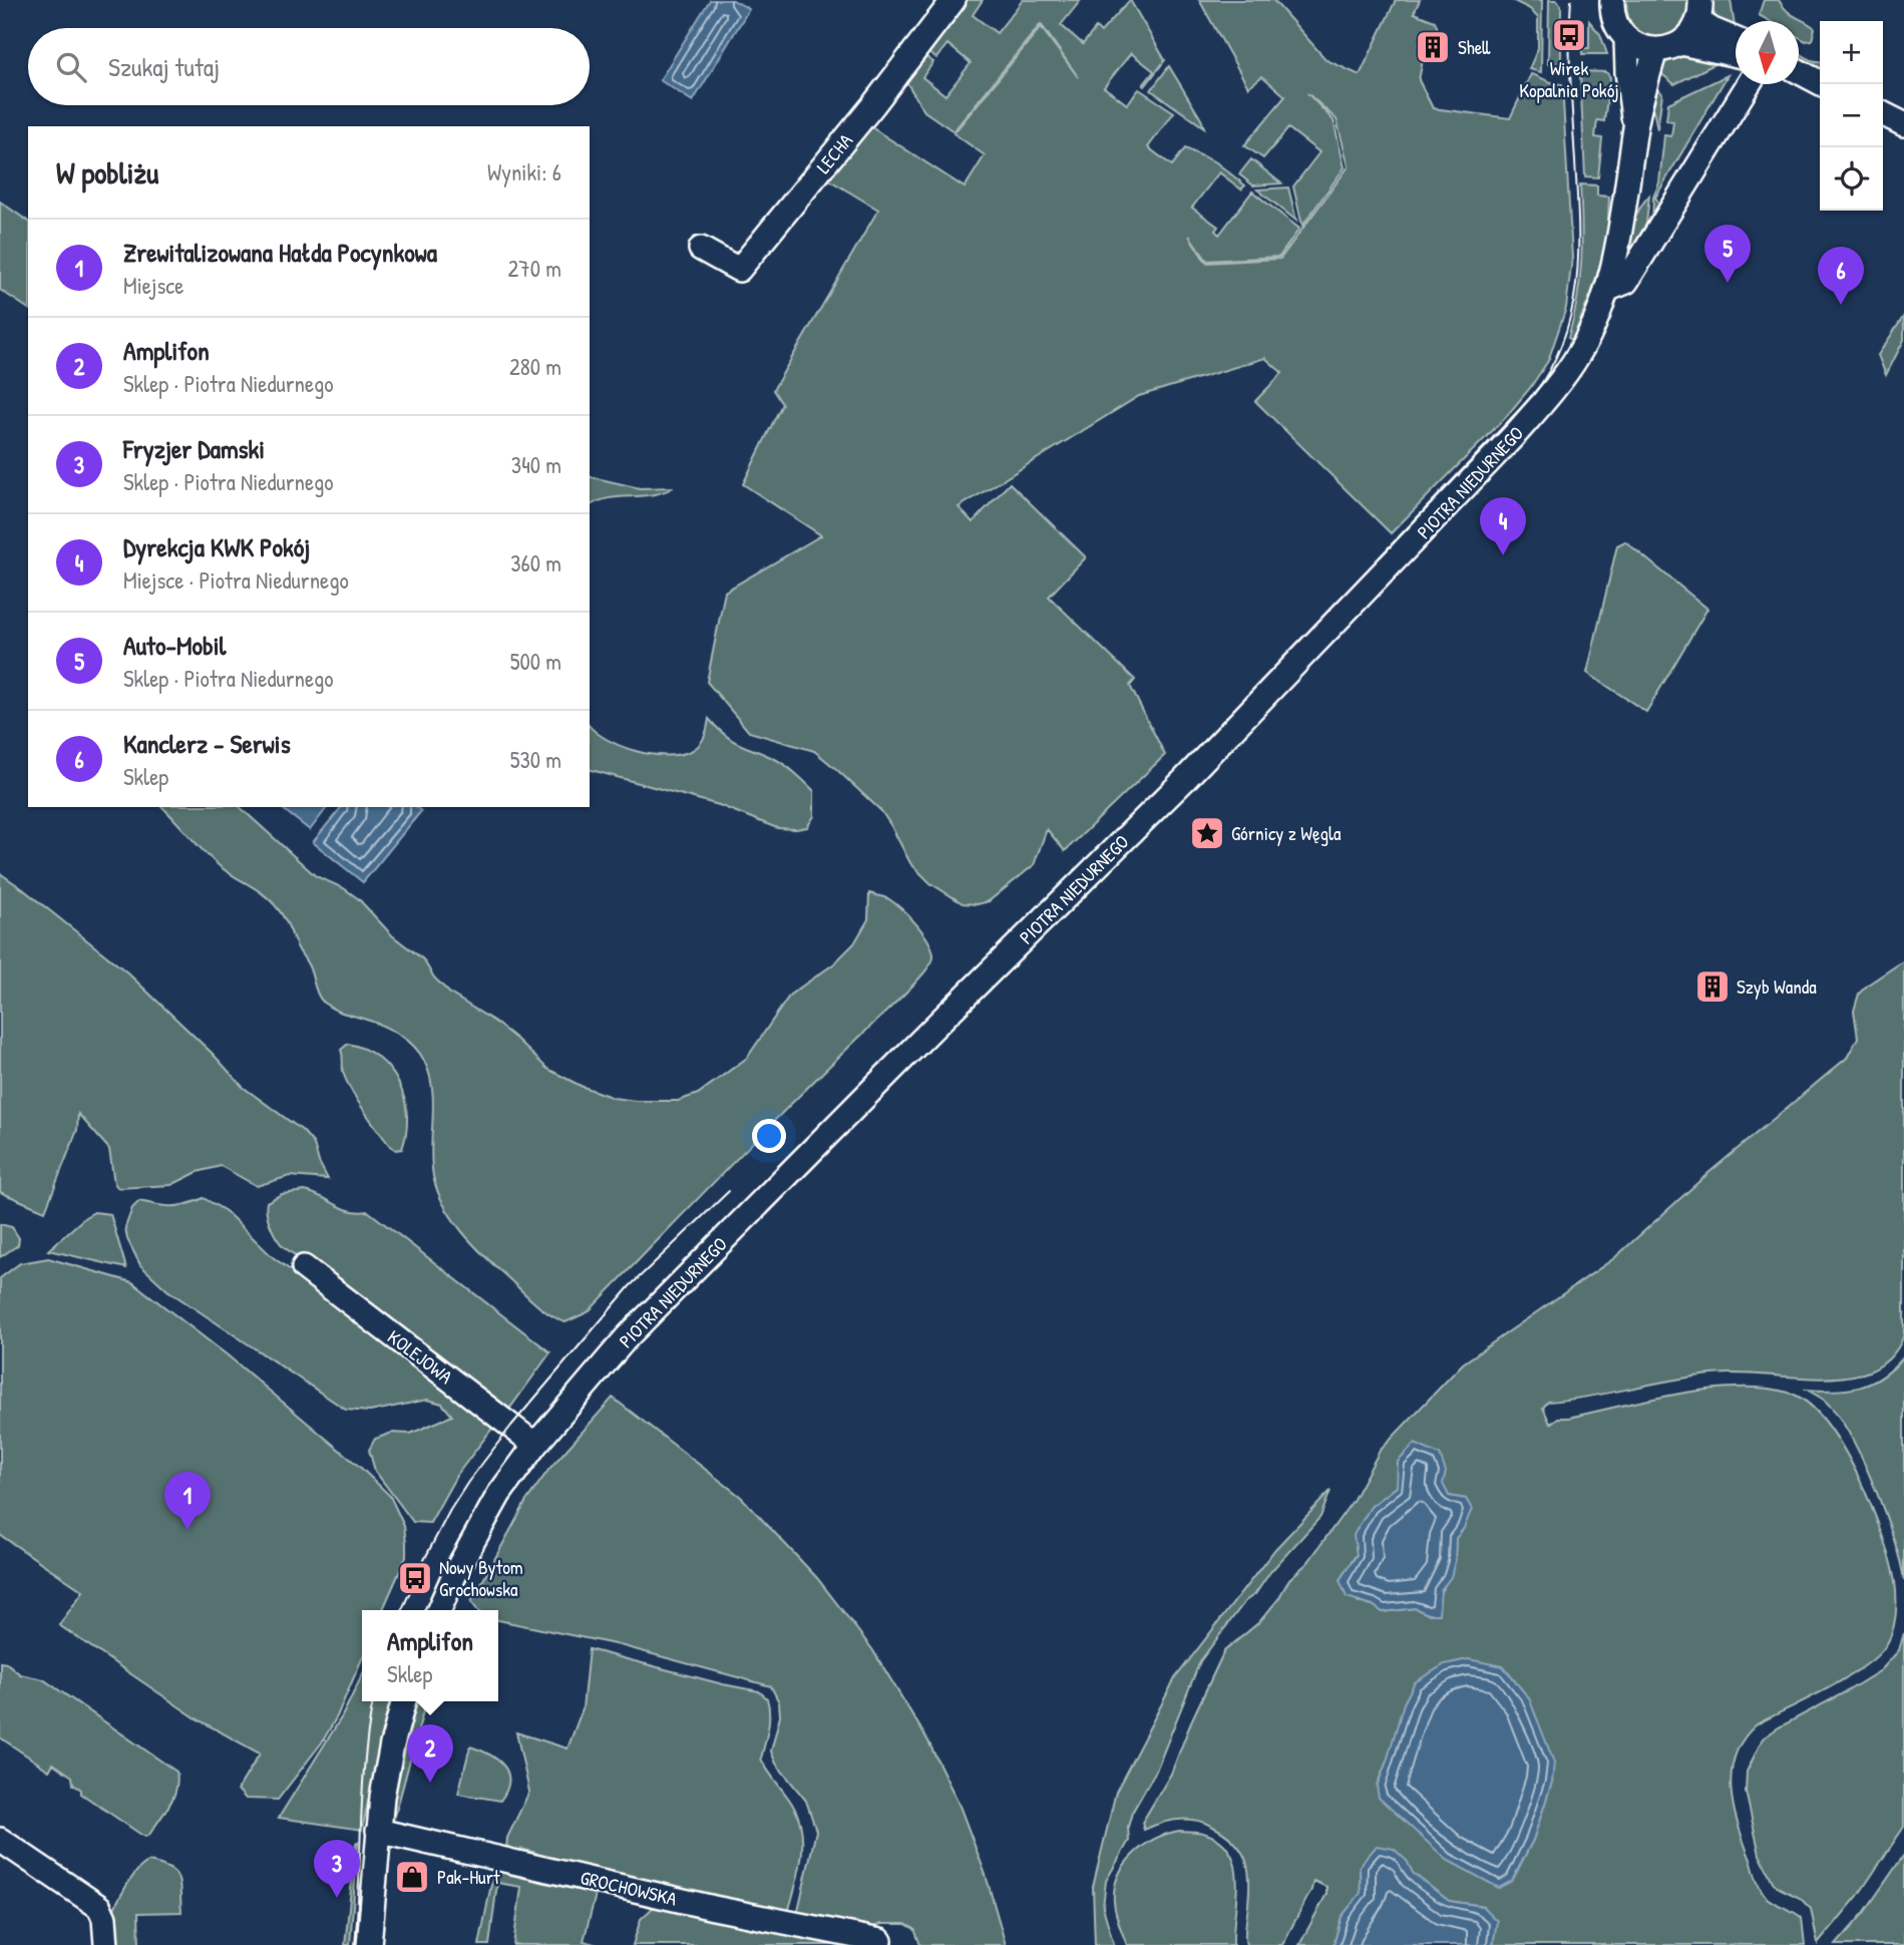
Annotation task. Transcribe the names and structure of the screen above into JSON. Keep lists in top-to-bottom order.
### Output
{
  "streets": {
    "street": [
      "LECHA",
      "PIOTRA NIEDURNEGO",
      "KOLEJOWA",
      "GROCHOWSKA"
    ]
  },
  "crossings": [
    ["PIOTRA NIEDURNEGO", "KOLEJOWA"]
  ],
  "places": {
    "bus stop": ["Wirek Kopalnia Pokój", "Nowy Bytom Grochowska"],
    "building": ["Shell", "Szyb Wanda"],
    "place": ["Górnicy z Węgla"],
    "shop": ["Pak-Hurt"]
  },
  "north": "bottom",
  "page": {
    "map_buttons": ["+", "−"],
    "search": "Szukaj tutaj",
    "heading": ["W pobliżu", "Wyniki: 6"],
    "list": [
      {
        "mark": "1",
        "name": "Zrewitalizowana Hałda Pocynkowa",
        "note": "Miejsce",
        "value": "270 m"
      },
      {
        "mark": "2",
        "name": "Amplifon",
        "note": "Sklep · Piotra Niedurnego",
        "value": "280 m"
      },
      {
        "mark": "3",
        "name": "Fryzjer Damski",
        "note": "Sklep · Piotra Niedurnego",
        "value": "340 m"
      },
      {
        "mark": "4",
        "name": "Dyrekcja KWK Pokój",
        "note": "Miejsce · Piotra Niedurnego",
        "value": "360 m"
      },
      {
        "mark": "5",
        "name": "Auto-Mobil",
        "note": "Sklep · Piotra Niedurnego",
        "value": "500 m"
      },
      {
        "mark": "6",
        "name": "Kanclerz - Serwis",
        "note": "Sklep",
        "value": "530 m"
      }
    ],
    "pins": [
      "5",
      "6",
      "4",
      "1",
      "2",
      "3"
    ],
    "popup": ["Amplifon", "Sklep"]
  }
}
